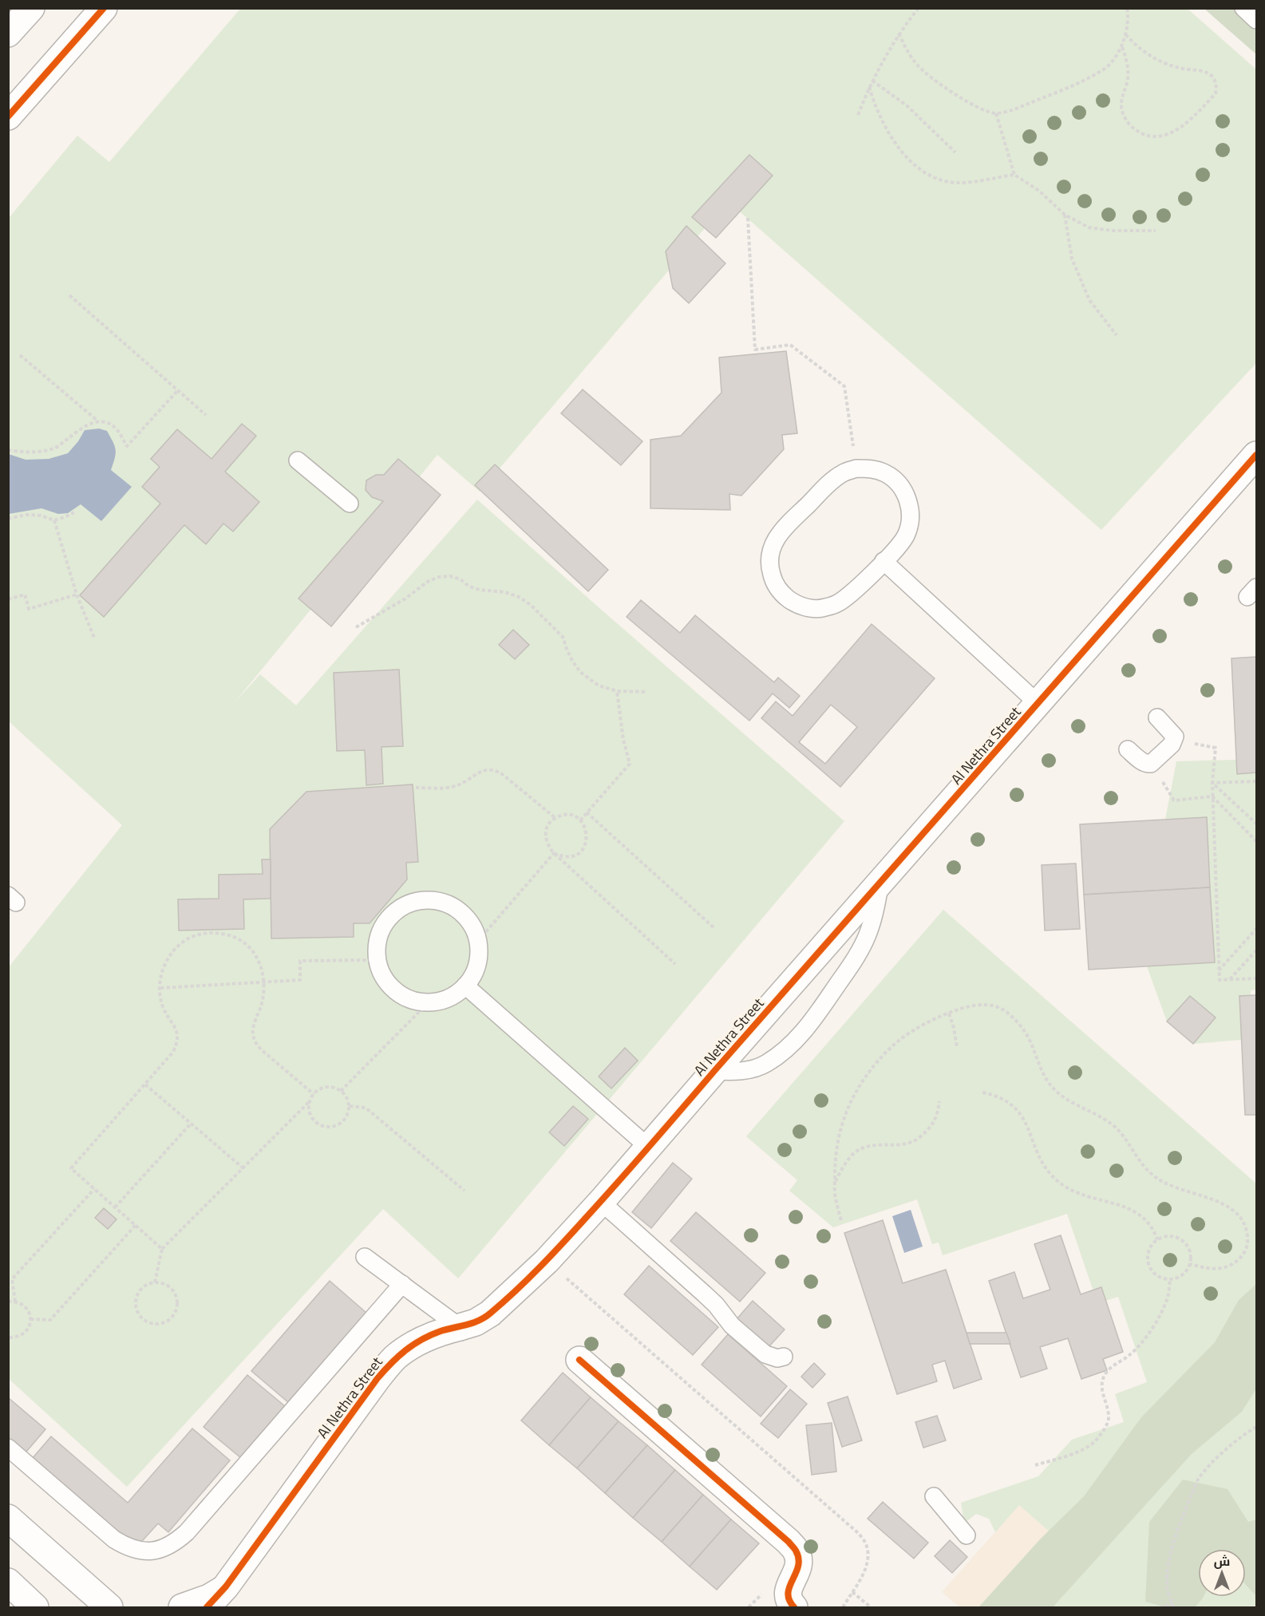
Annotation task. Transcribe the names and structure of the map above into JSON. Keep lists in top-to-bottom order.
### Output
{
  "streets": {
    "street": ["Al Nethra Street"]
  },
  "north": "top"
}
